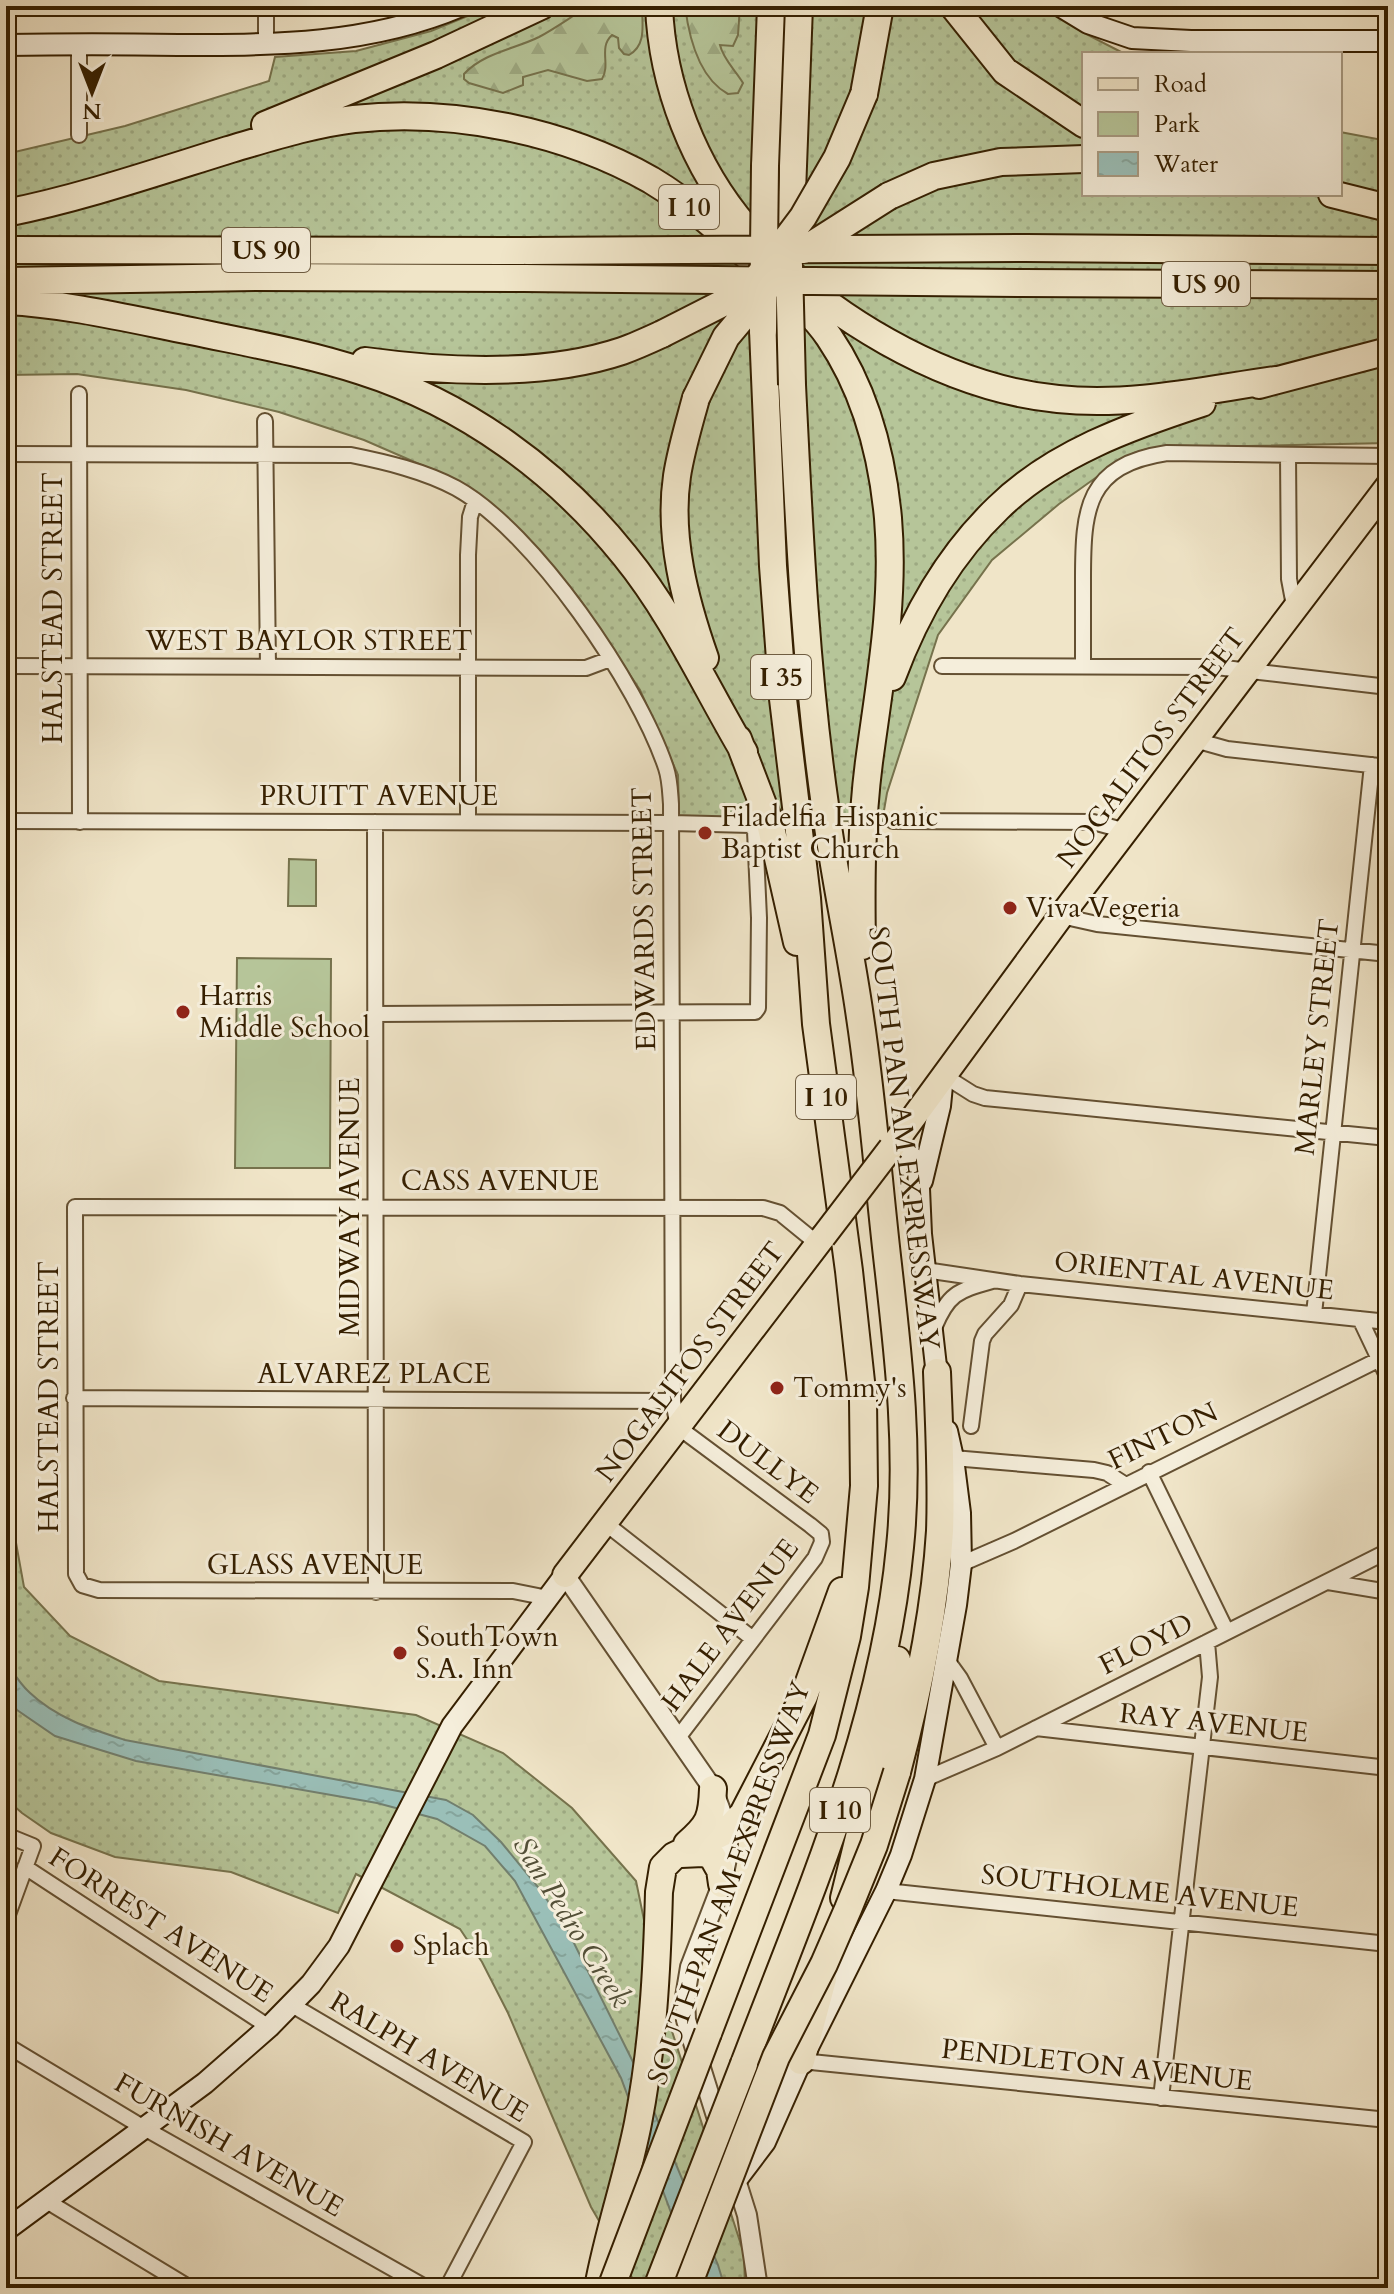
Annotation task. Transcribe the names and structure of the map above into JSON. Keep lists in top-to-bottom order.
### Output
{
  "streets": {
    "highway": [
      "I 10",
      "US 90",
      "I 35",
      "SOUTH PAN AM EXPRESSWAY"
    ],
    "main road": ["NOGALITOS STREET"],
    "street": [
      "HALSTEAD STREET",
      "WEST BAYLOR STREET",
      "PRUITT AVENUE",
      "EDWARDS STREET",
      "MARLEY STREET",
      "CASS AVENUE",
      "MIDWAY AVENUE",
      "ORIENTAL AVENUE",
      "ALVAREZ PLACE",
      "FINTON",
      "DULLYE",
      "GLASS AVENUE",
      "HALE AVENUE",
      "FLOYD",
      "RAY AVENUE",
      "SOUTHOLME AVENUE",
      "FORREST AVENUE",
      "RALPH AVENUE",
      "PENDLETON AVENUE",
      "FURNISH AVENUE"
    ]
  },
  "crossings": [
    ["I 10", "SOUTH PAN AM EXPRESSWAY"],
    ["HALSTEAD STREET", "WEST BAYLOR STREET"],
    ["HALSTEAD STREET", "PRUITT AVENUE"],
    ["HALSTEAD STREET", "EDWARDS STREET"],
    ["HALSTEAD STREET", "CASS AVENUE"],
    ["HALSTEAD STREET", "ALVAREZ PLACE"],
    ["HALSTEAD STREET", "GLASS AVENUE"],
    ["WEST BAYLOR STREET", "EDWARDS STREET"],
    ["NOGALITOS STREET", "EDWARDS STREET"],
    ["NOGALITOS STREET", "CASS AVENUE"],
    ["NOGALITOS STREET", "DULLYE"],
    ["NOGALITOS STREET", "GLASS AVENUE"],
    ["NOGALITOS STREET", "FORREST AVENUE"],
    ["NOGALITOS STREET", "RALPH AVENUE"],
    ["NOGALITOS STREET", "FURNISH AVENUE"],
    ["PRUITT AVENUE", "EDWARDS STREET"],
    ["PRUITT AVENUE", "MIDWAY AVENUE"],
    ["EDWARDS STREET", "CASS AVENUE"],
    ["EDWARDS STREET", "ALVAREZ PLACE"],
    ["EDWARDS STREET", "DULLYE"],
    ["MARLEY STREET", "ORIENTAL AVENUE"],
    ["CASS AVENUE", "MIDWAY AVENUE"],
    ["MIDWAY AVENUE", "ALVAREZ PLACE"],
    ["MIDWAY AVENUE", "GLASS AVENUE"],
    ["DULLYE", "HALE AVENUE"],
    ["FLOYD", "RAY AVENUE"]
  ],
  "water": ["San Pedro Creek"],
  "places": [
    "Filadelfia Hispanic Baptist Church",
    "Viva Vegeria",
    "Harris Middle School",
    "Tommy's",
    "SouthTown S.A. Inn",
    "Splach"
  ],
  "legend": ["Road", "Park", "Water"],
  "north": "bottom"
}
